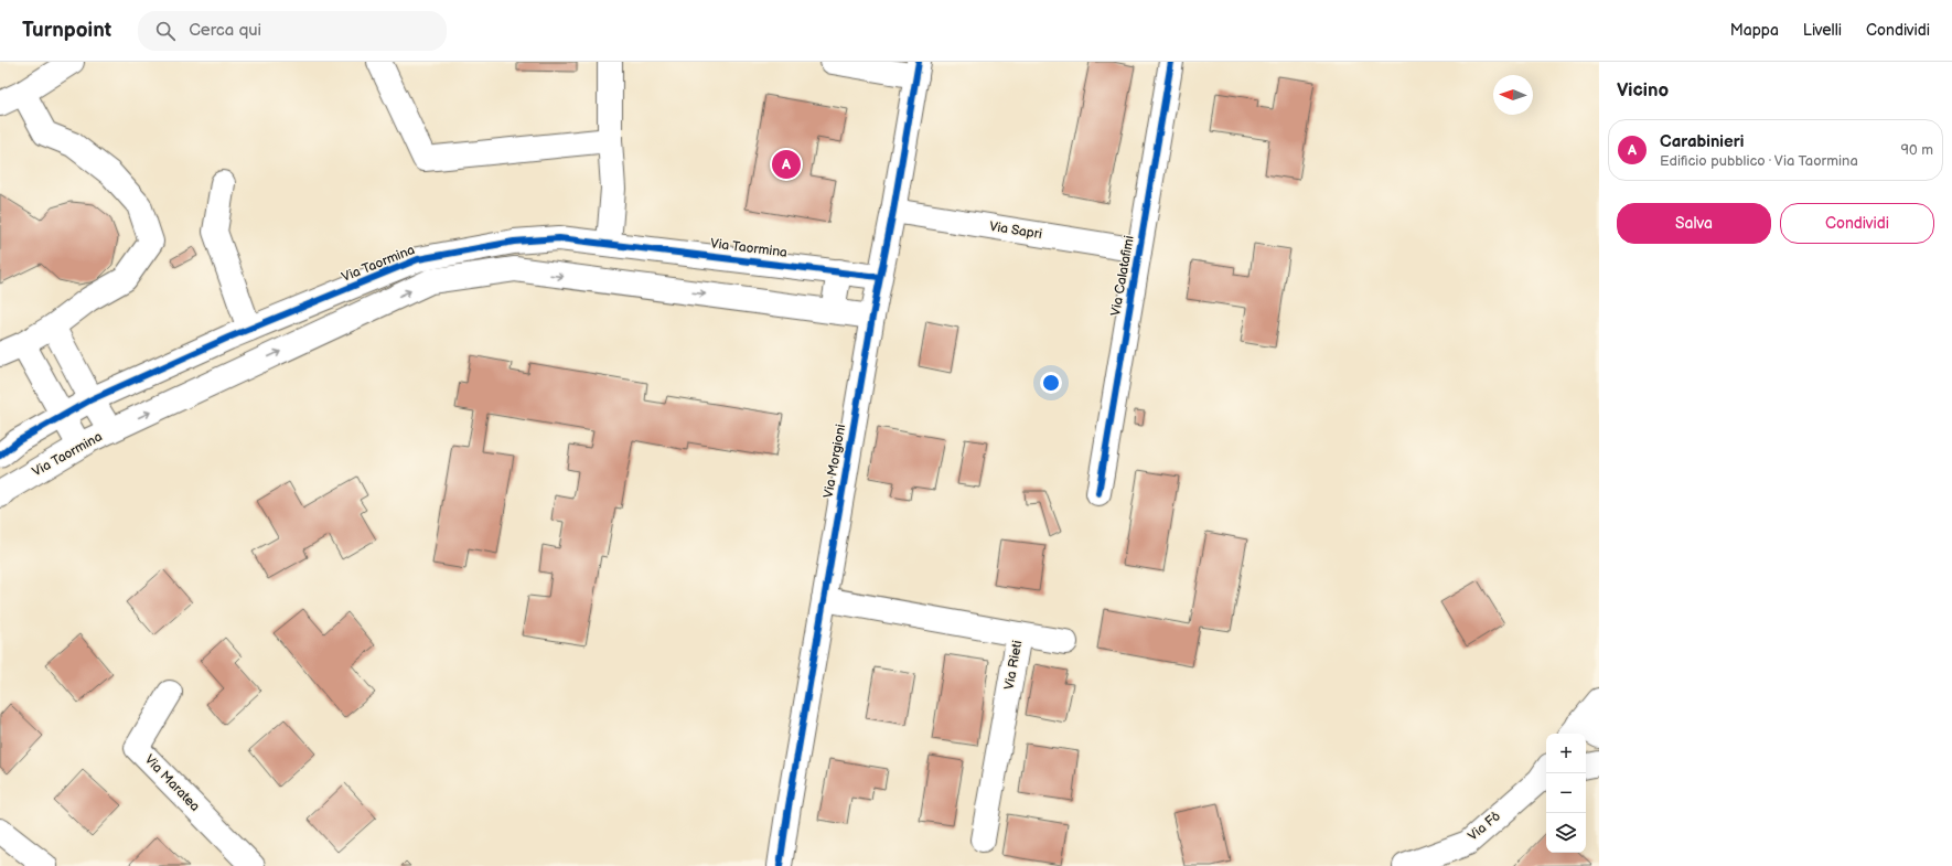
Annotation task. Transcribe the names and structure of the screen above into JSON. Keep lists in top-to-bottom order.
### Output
{
  "streets": {
    "street": [
      "Via Sapri",
      "Via Taormina",
      "Via Calatafimi",
      "Via Morgioni",
      "Via Rieti",
      "Via Maratea",
      "Via Fò"
    ]
  },
  "crossings": [
    ["Via Sapri", "Via Calatafimi"],
    ["Via Sapri", "Via Morgioni"],
    ["Via Taormina", "Via Morgioni"],
    ["Via Morgioni", "Via Rieti"]
  ],
  "north": "left",
  "page": {
    "header": "Turnpoint",
    "search": "Cerca qui",
    "nav": ["Mappa", "Livelli", "Condividi"],
    "heading": "Vicino",
    "list": [
      {
        "mark": "A",
        "name": "Carabinieri",
        "note": "Edificio pubblico · Via Taormina",
        "value": "90 m"
      }
    ],
    "pins": "A",
    "buttons": ["Salva", "Condividi"],
    "map_buttons": ["+", "−"]
  }
}
